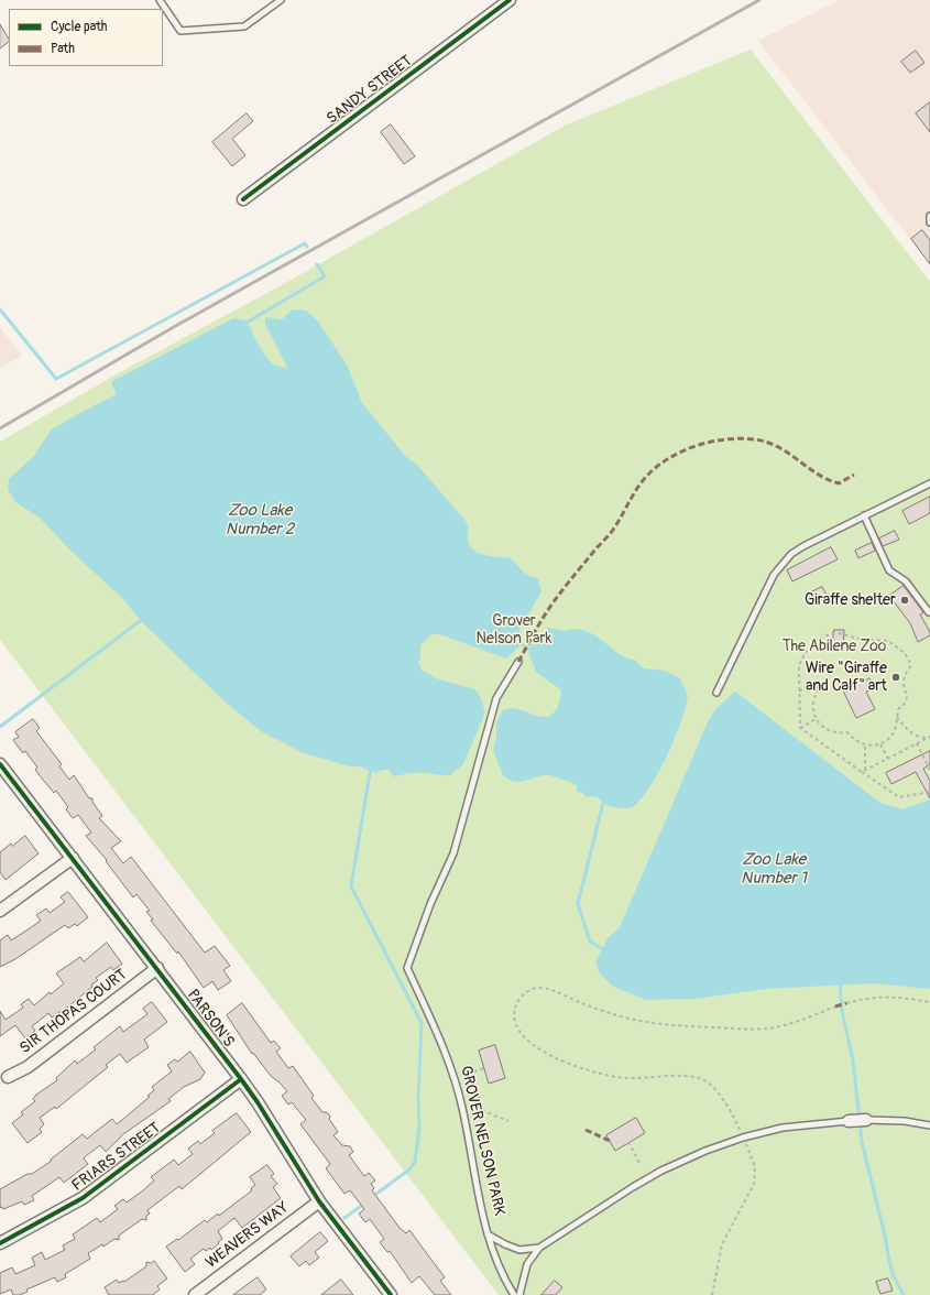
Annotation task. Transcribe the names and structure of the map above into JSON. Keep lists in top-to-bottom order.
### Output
{
  "streets": {
    "street": [
      "SANDY STREET",
      "SIR THOPAS COURT",
      "PARSON'S",
      "GROVER NELSON PARK",
      "FRIARS STREET",
      "WEAVERS WAY"
    ]
  },
  "crossings": [
    ["SIR THOPAS COURT", "PARSON'S"],
    ["PARSON'S", "FRIARS STREET"],
    ["PARSON'S", "WEAVERS WAY"]
  ],
  "water": ["Zoo Lake Number 2", "Zoo Lake Number 1"],
  "parks": ["Grover Nelson Park", "The Abilene Zoo"],
  "places": ["Giraffe shelter", "Wire \"Giraffe and Calf\" art"],
  "legend": ["Cycle path", "Path"]
}
